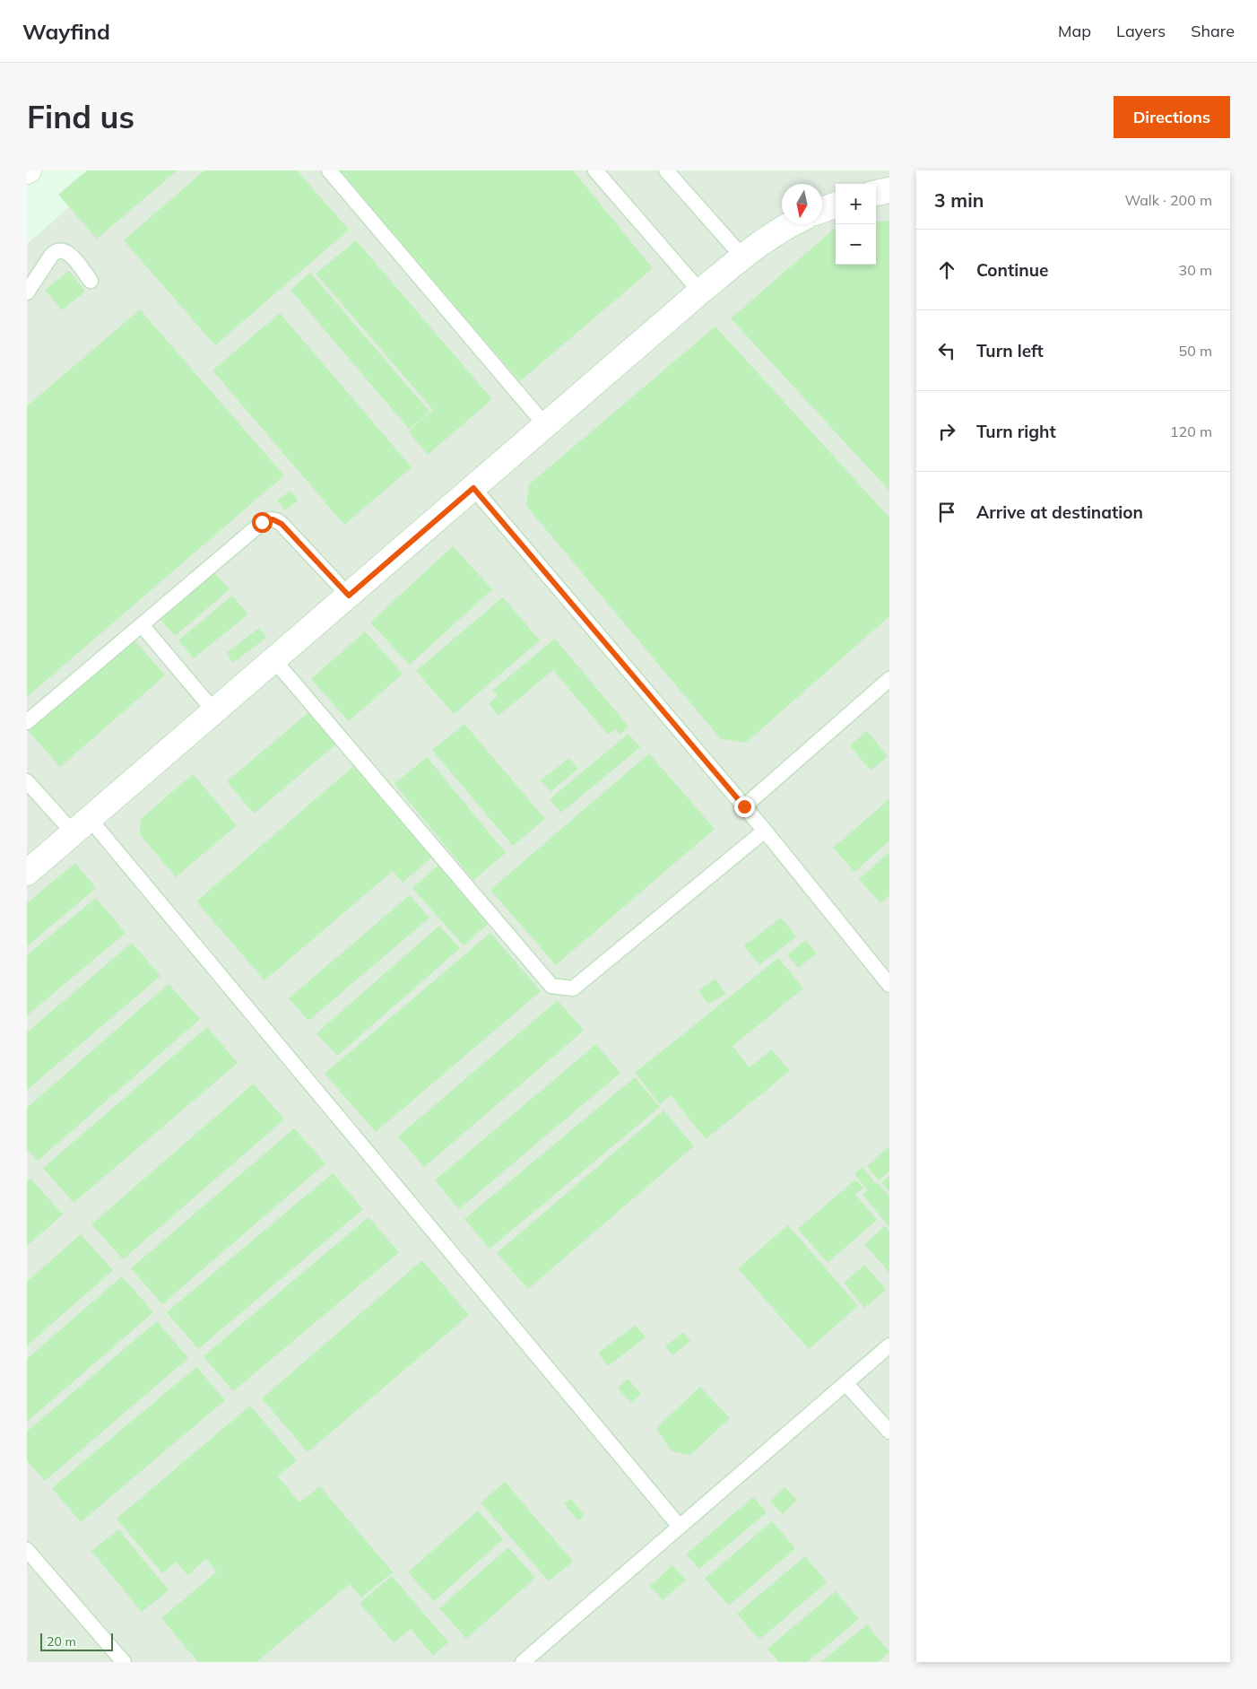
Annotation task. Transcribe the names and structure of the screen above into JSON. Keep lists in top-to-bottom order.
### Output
{
  "scale_bar": "20 m",
  "north": "bottom",
  "page": {
    "header": "Wayfind",
    "nav": ["Map", "Layers", "Share"],
    "buttons": "Directions",
    "title": "Find us",
    "heading": ["3 min", "Walk · 200 m"],
    "map_buttons": ["+", "−"],
    "list": [
      ["Continue", "30 m"],
      ["Turn left", "50 m"],
      ["Turn right", "120 m"],
      "Arrive at destination"
    ],
    "scale": "20 m"
  }
}
